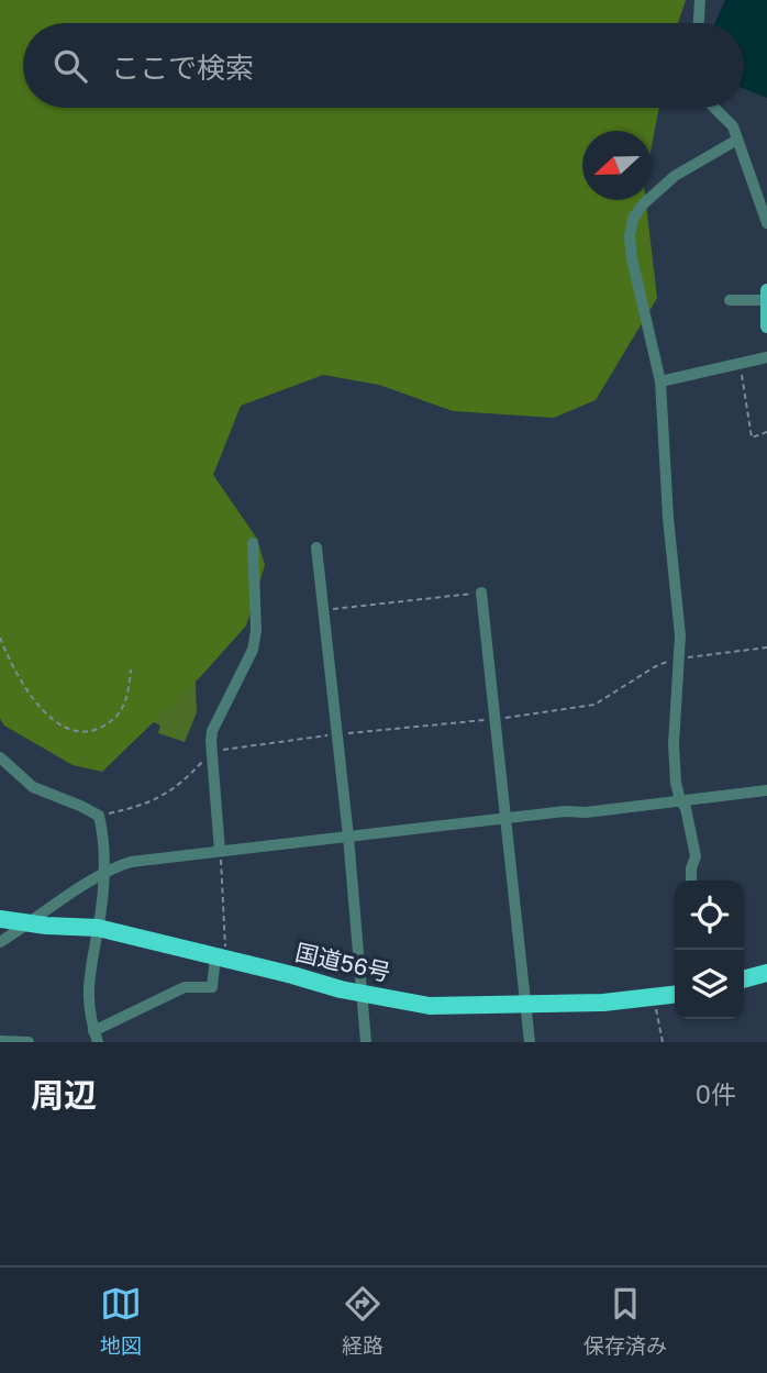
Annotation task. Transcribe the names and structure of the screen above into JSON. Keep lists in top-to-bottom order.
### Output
{
  "streets": {
    "highway": ["国道56号"]
  },
  "north": "left",
  "page": {
    "search": "ここで検索",
    "heading": ["周辺", "0件"],
    "nav": ["地図", "経路", "保存済み"]
  }
}
